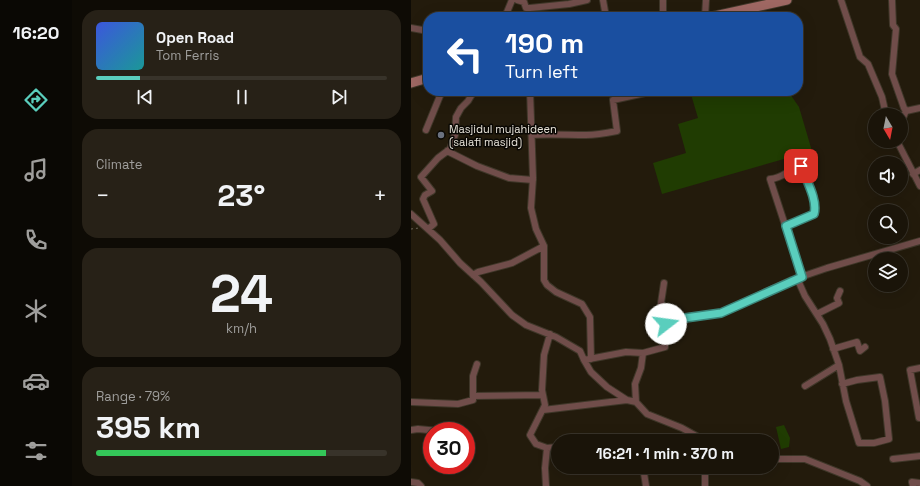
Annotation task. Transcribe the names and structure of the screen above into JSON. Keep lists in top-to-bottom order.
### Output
{
  "places": ["Masjidul mujahideen (salafi masjid)"],
  "north": "bottom",
  "page": {
    "tabs": "16:20",
    "turn": ["190 m", "Turn left"],
    "song": ["Open Road", "Tom Ferris"],
    "tile": [
      "Climate",
      ["24", "km/h"],
      ["Range · 79%", "395 km"]
    ],
    "heat": ["−", "23°", "+"],
    "limit": "30",
    "trip": "16:21 · 1 min · 370 m"
  }
}
